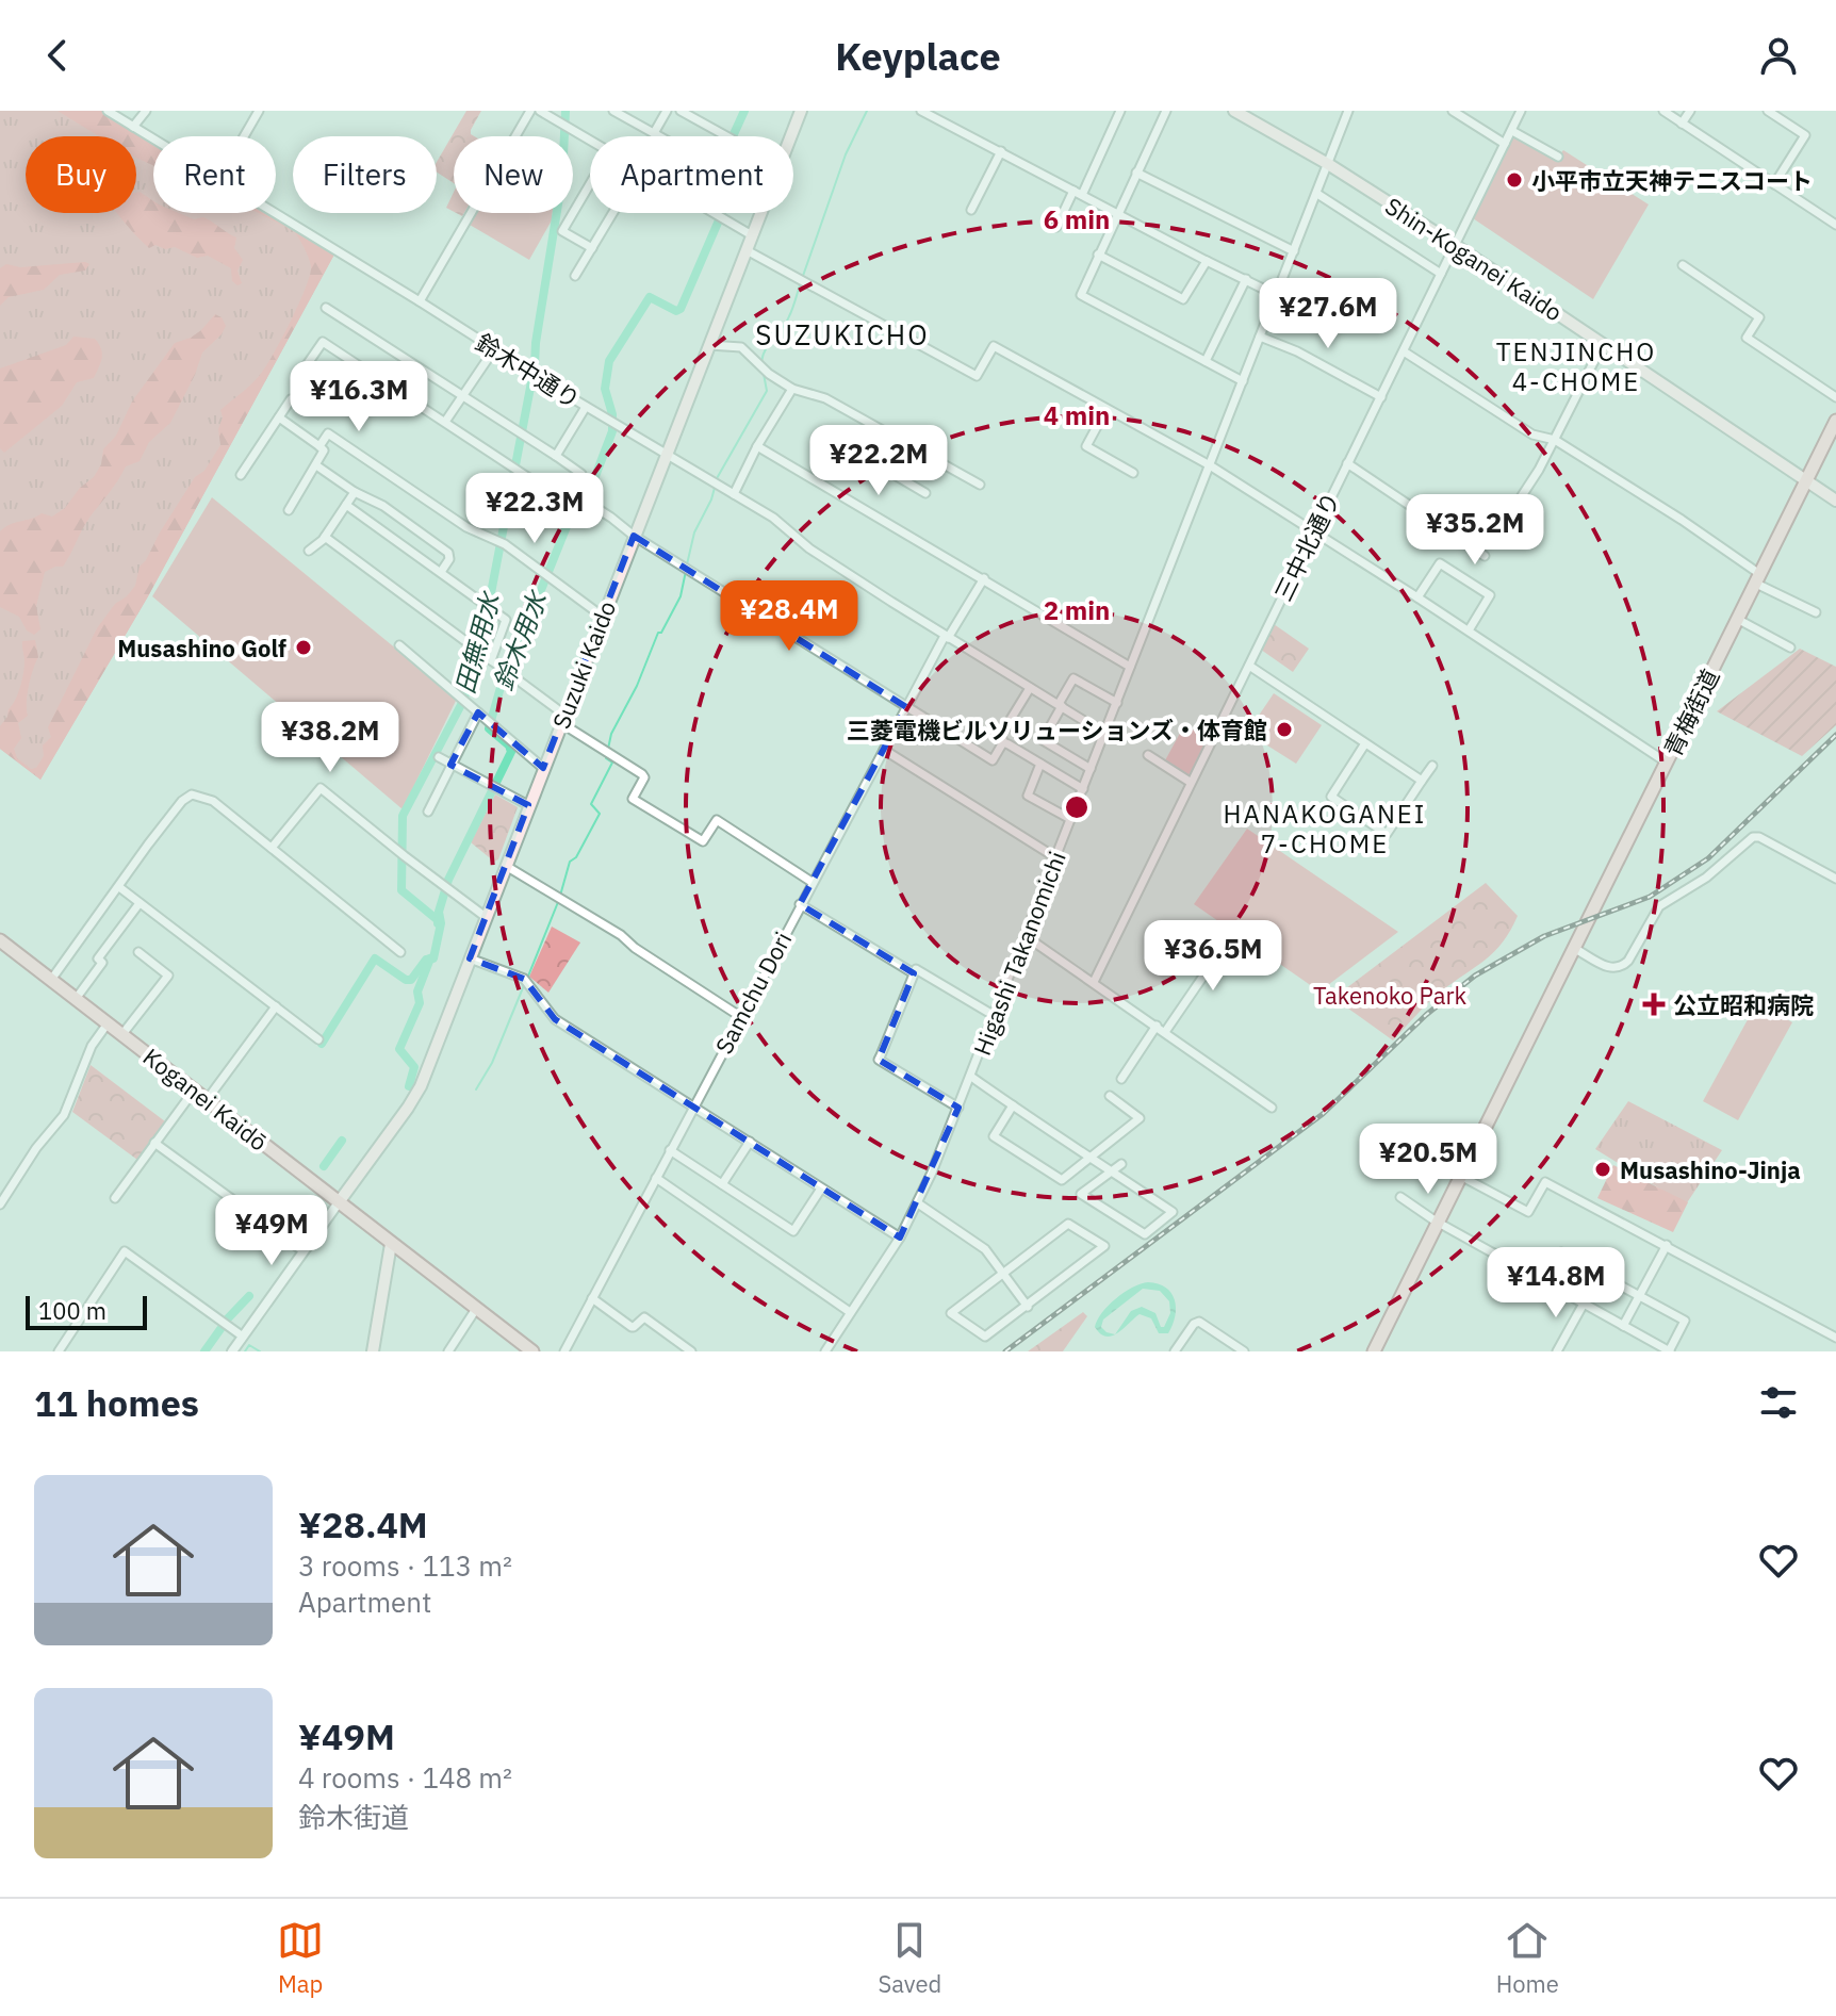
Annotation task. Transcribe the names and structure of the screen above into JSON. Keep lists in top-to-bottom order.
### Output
{
  "streets": {
    "main road": [
      "Shin-Koganei Kaido",
      "Suzuki Kaido",
      "青梅街道",
      "Koganei Kaidō"
    ],
    "street": [
      "鈴木中通り",
      "三中北通り",
      "Higashi Takanomichi",
      "Samchu Dori"
    ]
  },
  "crossings": [
    ["Shin-Koganei Kaido", "三中北通り"],
    ["Shin-Koganei Kaido", "青梅街道"],
    ["Shin-Koganei Kaido", "Higashi Takanomichi"],
    ["鈴木中通り", "Suzuki Kaido"],
    ["鈴木中通り", "Higashi Takanomichi"],
    ["鈴木中通り", "Samchu Dori"],
    ["Suzuki Kaido", "Koganei Kaidō"]
  ],
  "districts": ["SUZUKICHO", "TENJINCHO 4-CHOME", "HANAKOGANEI 7-CHOME"],
  "water": ["鈴木用水", "田無用水"],
  "parks": ["Takenoko Park"],
  "places": {
    "other": [
      "小平市立天神テニスコート",
      "Musashino Golf",
      "三菱電機ビルソリューションズ・体育館",
      "Musashino-Jinja"
    ],
    "health": ["公立昭和病院"]
  },
  "scale_bar": "100 m",
  "page": {
    "header": "Keyplace",
    "chip": [
      "Buy",
      "Rent",
      "Filters",
      "New",
      "Apartment"
    ],
    "price": [
      "¥27.6M",
      "¥16.3M",
      "¥22.2M",
      "¥22.3M",
      "¥35.2M",
      "¥28.4M",
      "¥38.2M",
      "¥36.5M",
      "¥20.5M",
      "¥49M",
      "¥14.8M"
    ],
    "scale": "100 m",
    "heading": "11 homes",
    "list": [
      {
        "name": "¥28.4M",
        "note": "3 rooms · 113 m² · Apartment"
      },
      {
        "name": "¥49M",
        "note": "4 rooms · 148 m² · 鈴木街道"
      }
    ],
    "tabs": ["Map", "Saved", "Home"]
  },
  "rings": ["6 min", "4 min", "2 min"]
}
